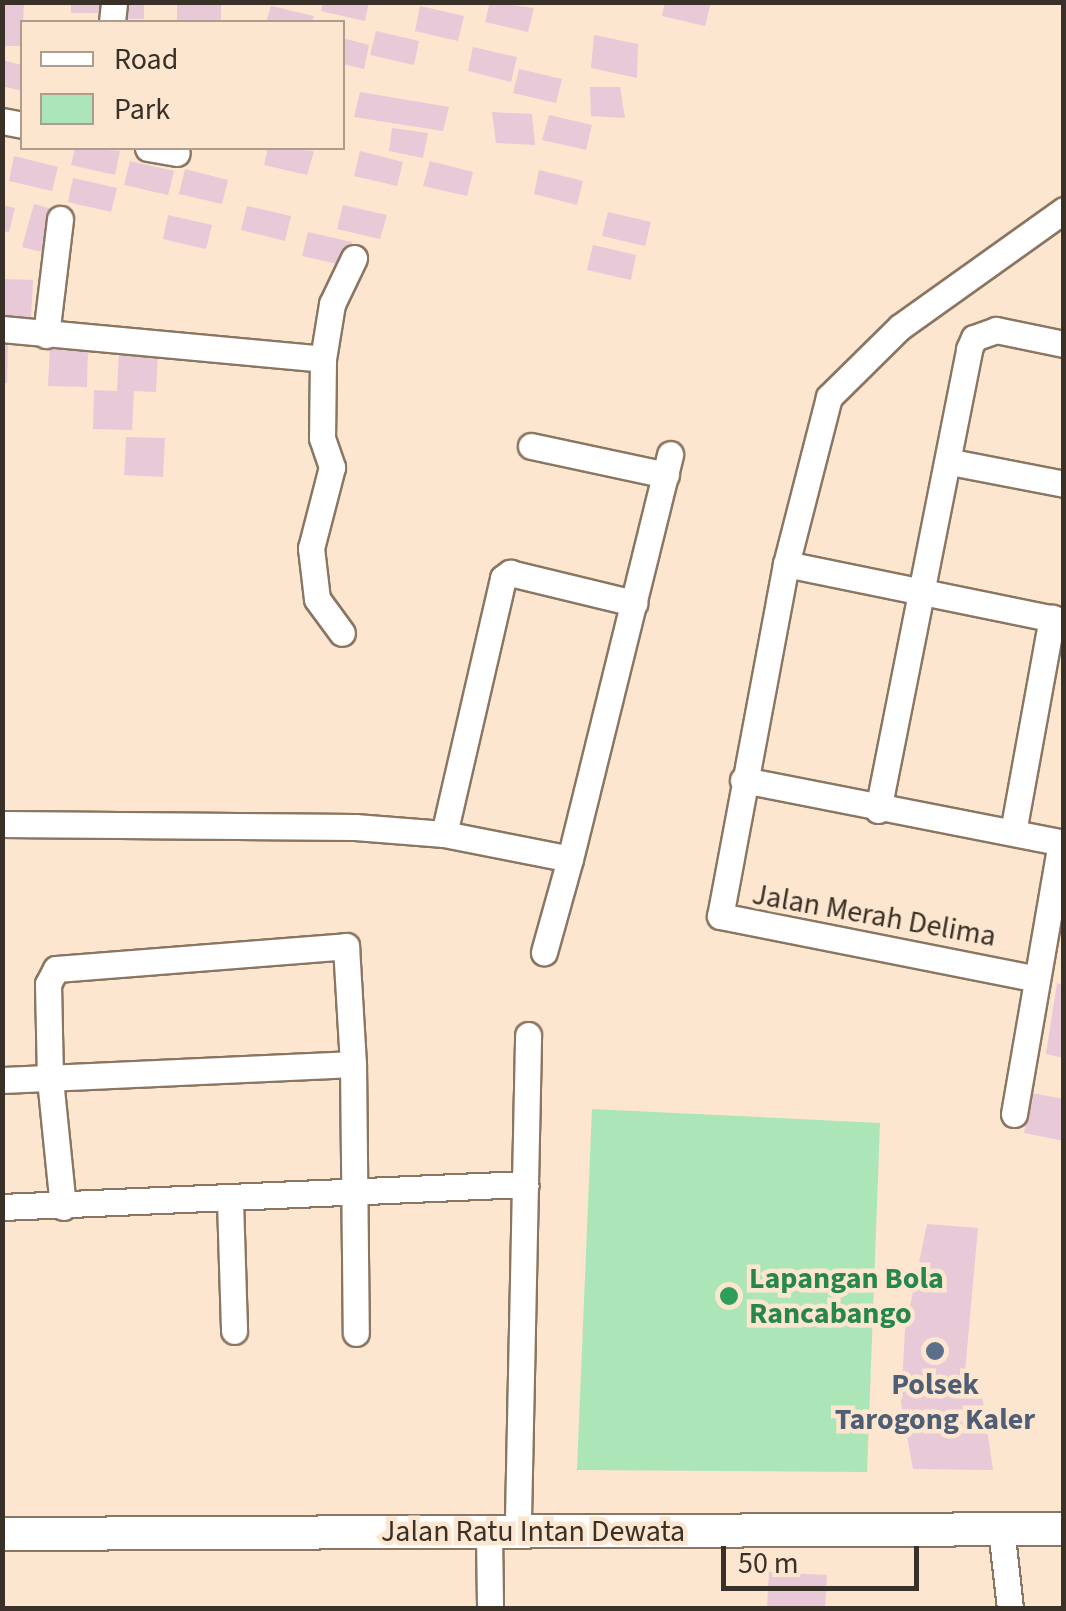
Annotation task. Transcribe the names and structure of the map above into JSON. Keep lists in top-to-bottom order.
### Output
{
  "streets": {
    "street": ["Jalan Merah Delima", "Jalan Ratu Intan Dewata"]
  },
  "places": ["Lapangan Bola Rancabango", "Polsek Tarogong Kaler"],
  "legend": ["Road", "Park"],
  "scale_bar": "50 m"
}
